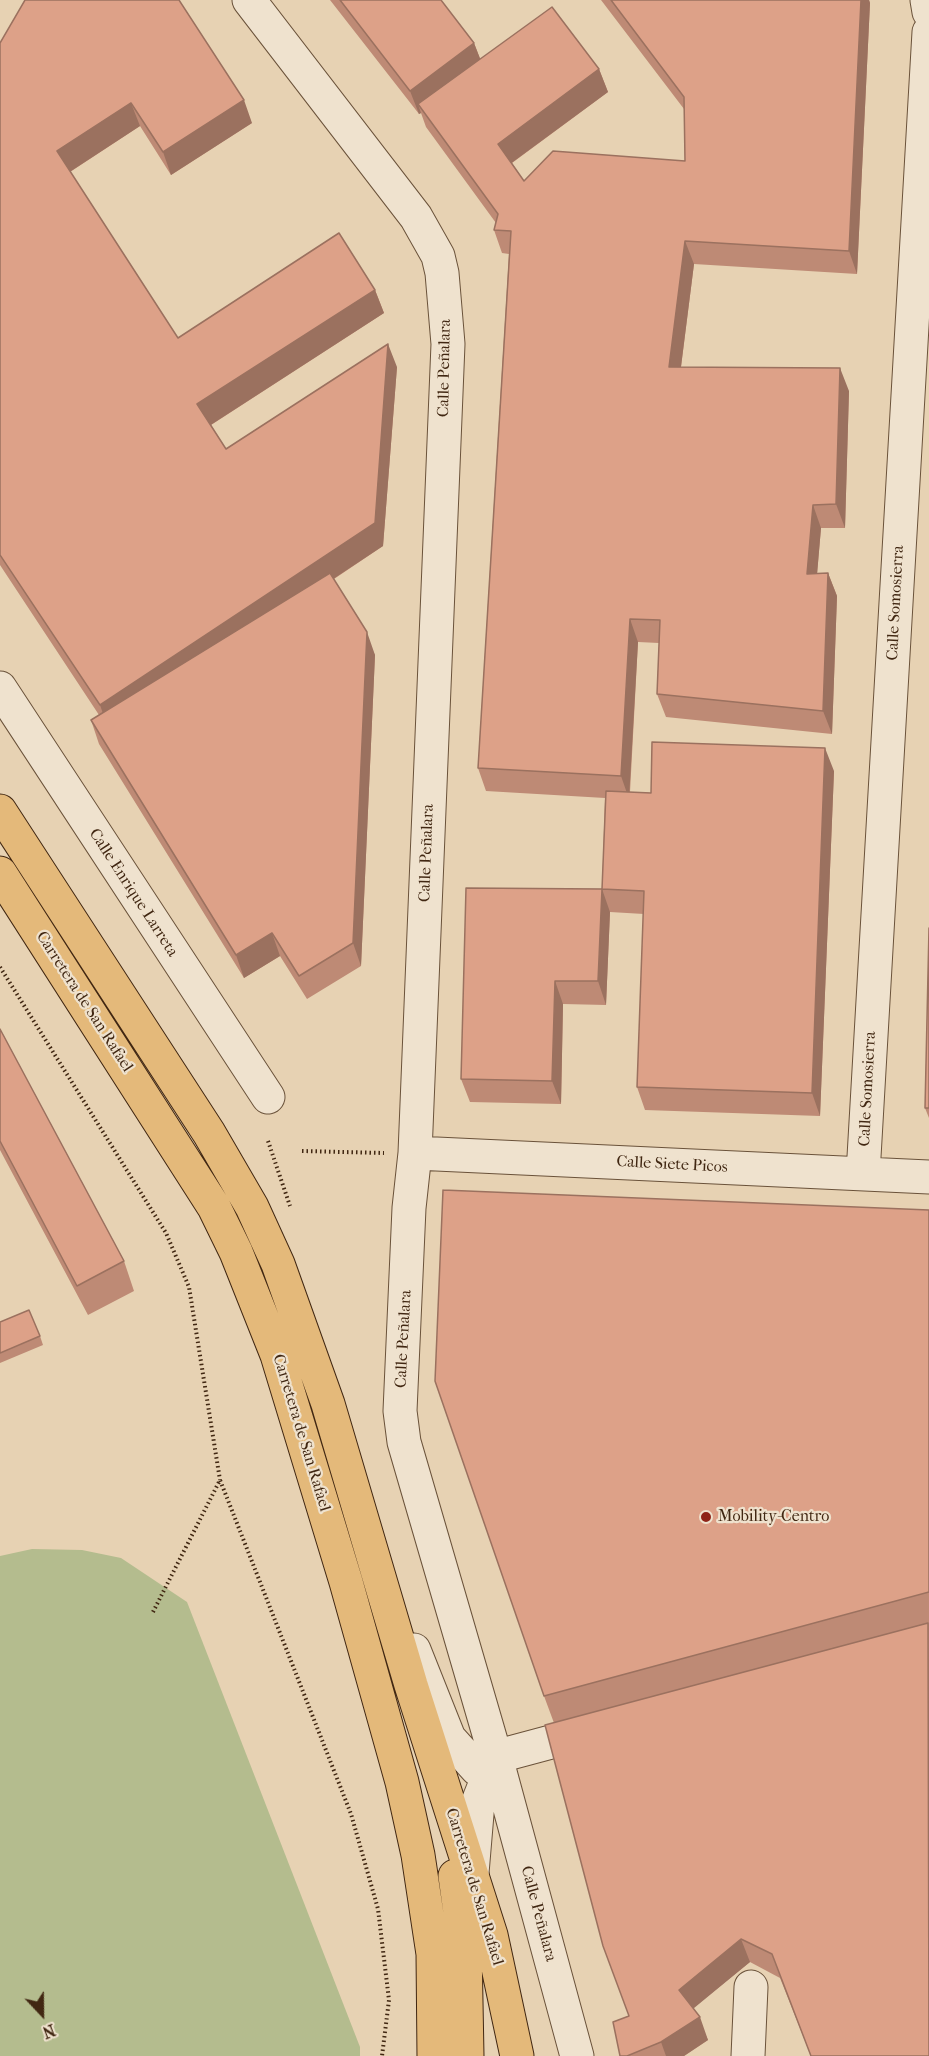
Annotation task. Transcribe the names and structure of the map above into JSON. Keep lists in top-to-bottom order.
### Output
{
  "streets": {
    "main road": ["Carretera de San Rafael"],
    "street": [
      "Calle Peñalara",
      "Calle Somosierra",
      "Calle Enrique Larreta",
      "Calle Siete Picos"
    ]
  },
  "crossings": [
    ["Calle Peñalara", "Calle Siete Picos"],
    ["Calle Somosierra", "Calle Siete Picos"]
  ],
  "places": ["Mobility-Centro"],
  "north": "bottom"
}
